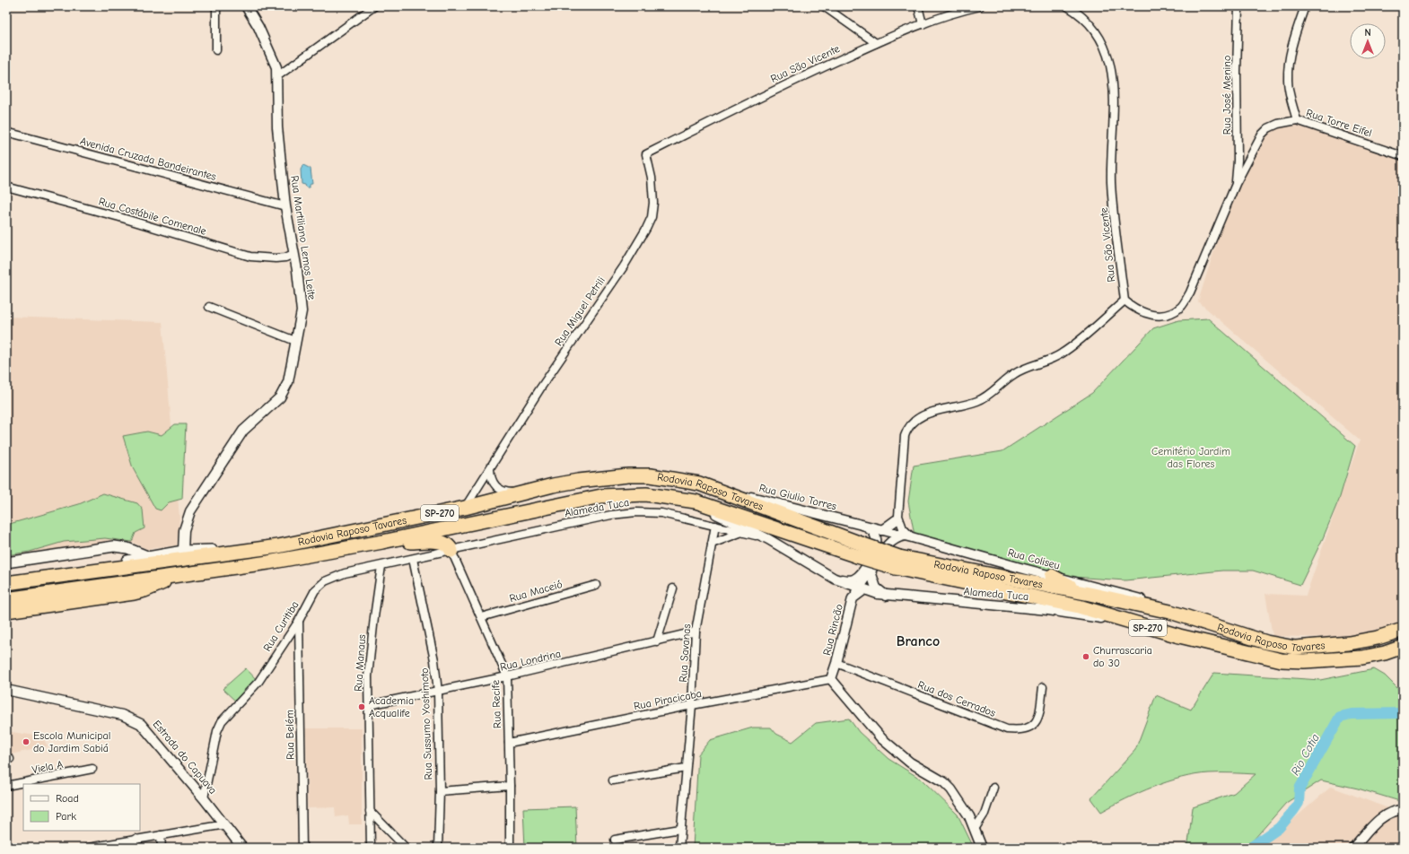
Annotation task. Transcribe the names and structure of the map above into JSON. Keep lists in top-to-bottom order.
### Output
{
  "streets": {
    "highway": ["Rodovia Raposo Tavares", "SP-270"],
    "street": [
      "Rua São Vicente",
      "Rua José Menino",
      "Rua Torre Eifel",
      "Avenida Cruzada Bandeirantes",
      "Rua Costábile Comenale",
      "Rua Martiliano Lemos Leite",
      "Rua Miguel Petrili",
      "Rua Giulio Torres",
      "Alameda Tuca",
      "Rua Coliseu",
      "Rua Maceió",
      "Rua Curitiba",
      "Rua Rincão",
      "Rua Savanas",
      "Rua Londrina",
      "Rua Manaus",
      "Rua dos Cerrados",
      "Rua Piracicaba",
      "Rua Recife",
      "Rua Sussumo Yoshimoto",
      "Rua Belém",
      "Estrada do Capuava",
      "Viela A"
    ]
  },
  "crossings": [
    ["Rua São Vicente", "Rua Miguel Petrili"],
    ["Rua José Menino", "Rua Torre Eifel"],
    ["Avenida Cruzada Bandeirantes", "Rua Martiliano Lemos Leite"],
    ["Rua Costábile Comenale", "Rua Martiliano Lemos Leite"],
    ["Rua Miguel Petrili", "Rodovia Raposo Tavares"],
    ["Rodovia Raposo Tavares", "Rua Giulio Torres"],
    ["Rodovia Raposo Tavares", "Alameda Tuca"],
    ["Rodovia Raposo Tavares", "Rua Coliseu"],
    ["Rua Giulio Torres", "Rua Coliseu"],
    ["Alameda Tuca", "Rua Curitiba"],
    ["Alameda Tuca", "Rua Savanas"],
    ["Alameda Tuca", "Rua Recife"],
    ["Rua Maceió", "Rua Recife"],
    ["Rua Curitiba", "Rua Manaus"],
    ["Rua Curitiba", "Rua Recife"],
    ["Rua Curitiba", "Rua Sussumo Yoshimoto"],
    ["Rua Curitiba", "Rua Belém"],
    ["Rua Curitiba", "Estrada do Capuava"],
    ["Rua Rincão", "Rua dos Cerrados"],
    ["Rua Rincão", "Rua Piracicaba"],
    ["Rua Savanas", "Rua Londrina"],
    ["Rua Savanas", "Rua Piracicaba"],
    ["Rua Londrina", "Rua Manaus"],
    ["Rua Londrina", "Rua Recife"],
    ["Rua Londrina", "Rua Sussumo Yoshimoto"],
    ["Rua Piracicaba", "Rua Recife"]
  ],
  "districts": ["Branco"],
  "water": ["Rio Cotia"],
  "parks": ["Cemitério Jardim das Flores"],
  "places": ["Churrascaria do 30", "Academia Acqualife", "Escola Municipal do Jardim Sabiá"],
  "legend": ["Road", "Park"],
  "north": "top"
}
